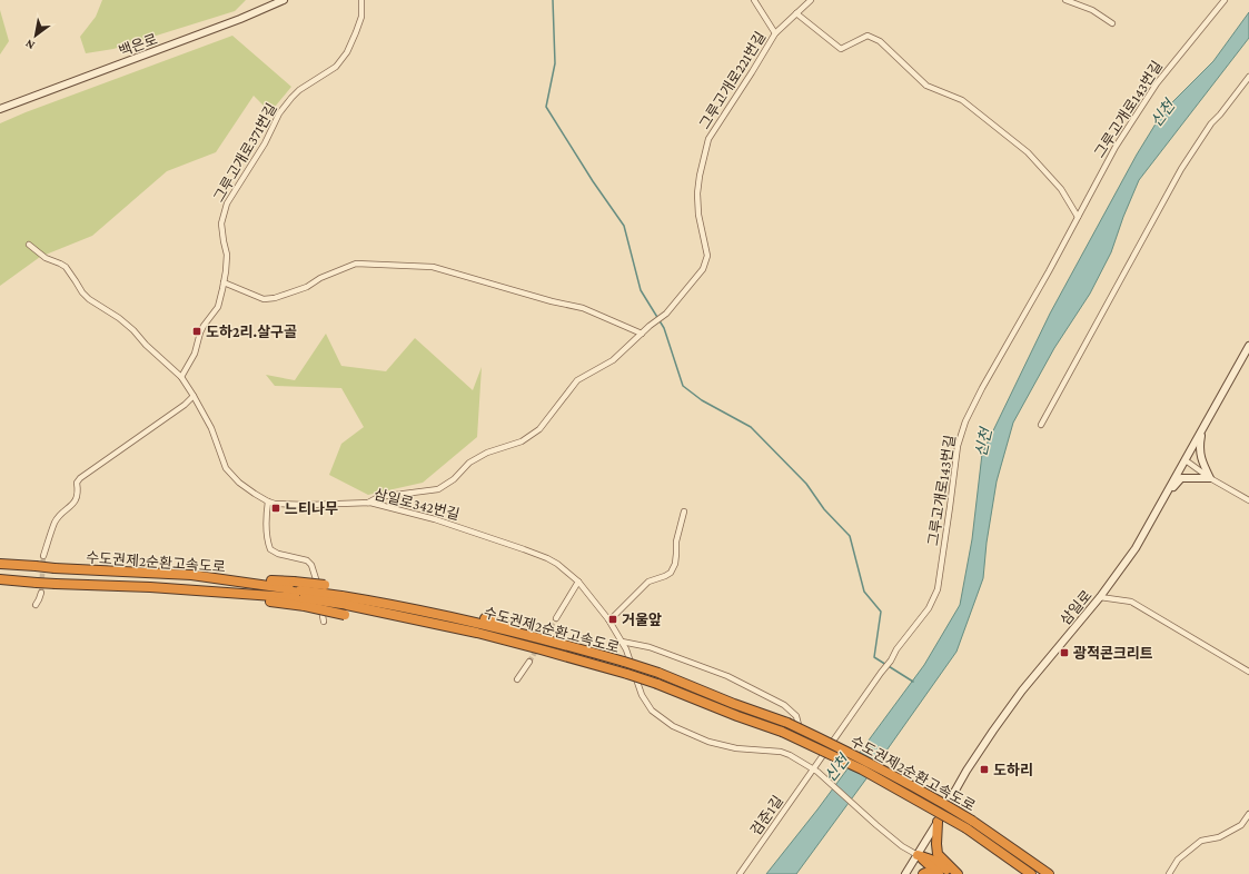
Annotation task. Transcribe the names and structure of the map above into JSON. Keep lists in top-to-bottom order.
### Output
{
  "streets": {
    "highway": ["수도권제2순환고속도로"],
    "main road": ["백은로", "삼일로"],
    "street": [
      "그루고개로221번길",
      "그루고개로143번길",
      "그루고개로371번길",
      "삼일로342번길",
      "검준1길"
    ]
  },
  "crossings": [
    ["그루고개로221번길", "삼일로342번길"],
    ["그루고개로143번길", "검준1길"],
    ["삼일로342번길", "삼일로"],
    ["삼일로342번길", "검준1길"]
  ],
  "water": ["신천"],
  "places": {
    "transit": [
      "도하2리.살구골",
      "느티나무",
      "거울앞",
      "광적콘크리트",
      "도하리"
    ]
  },
  "north": "bottom left"
}
